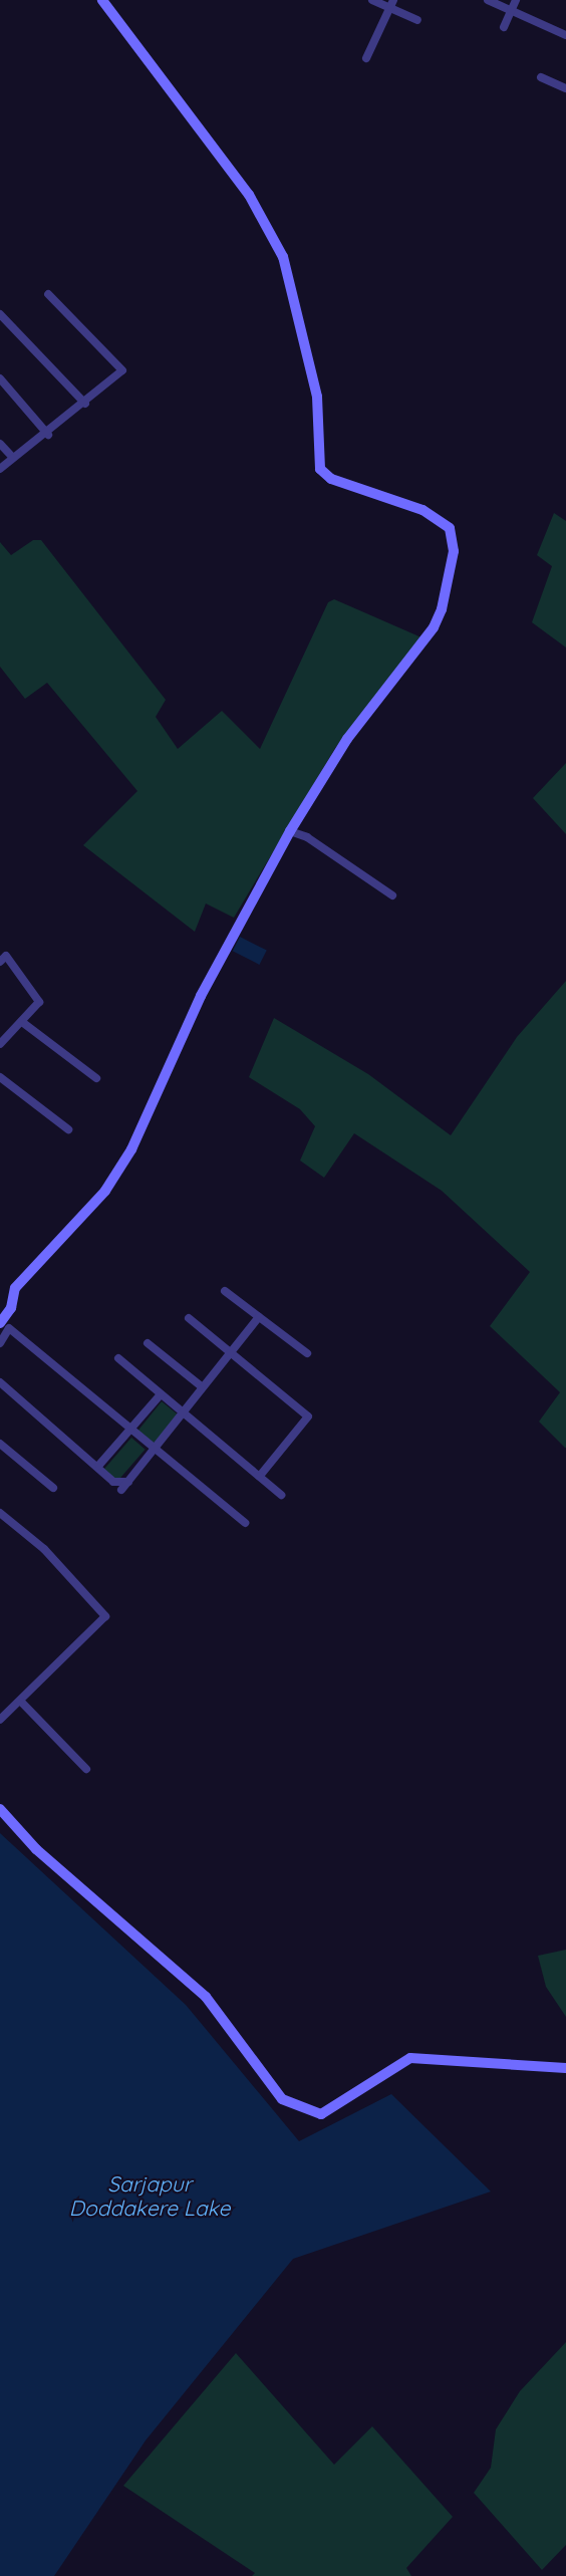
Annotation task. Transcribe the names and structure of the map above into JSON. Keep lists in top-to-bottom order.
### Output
{
  "water": ["Sarjapur Doddakere Lake"]
}
